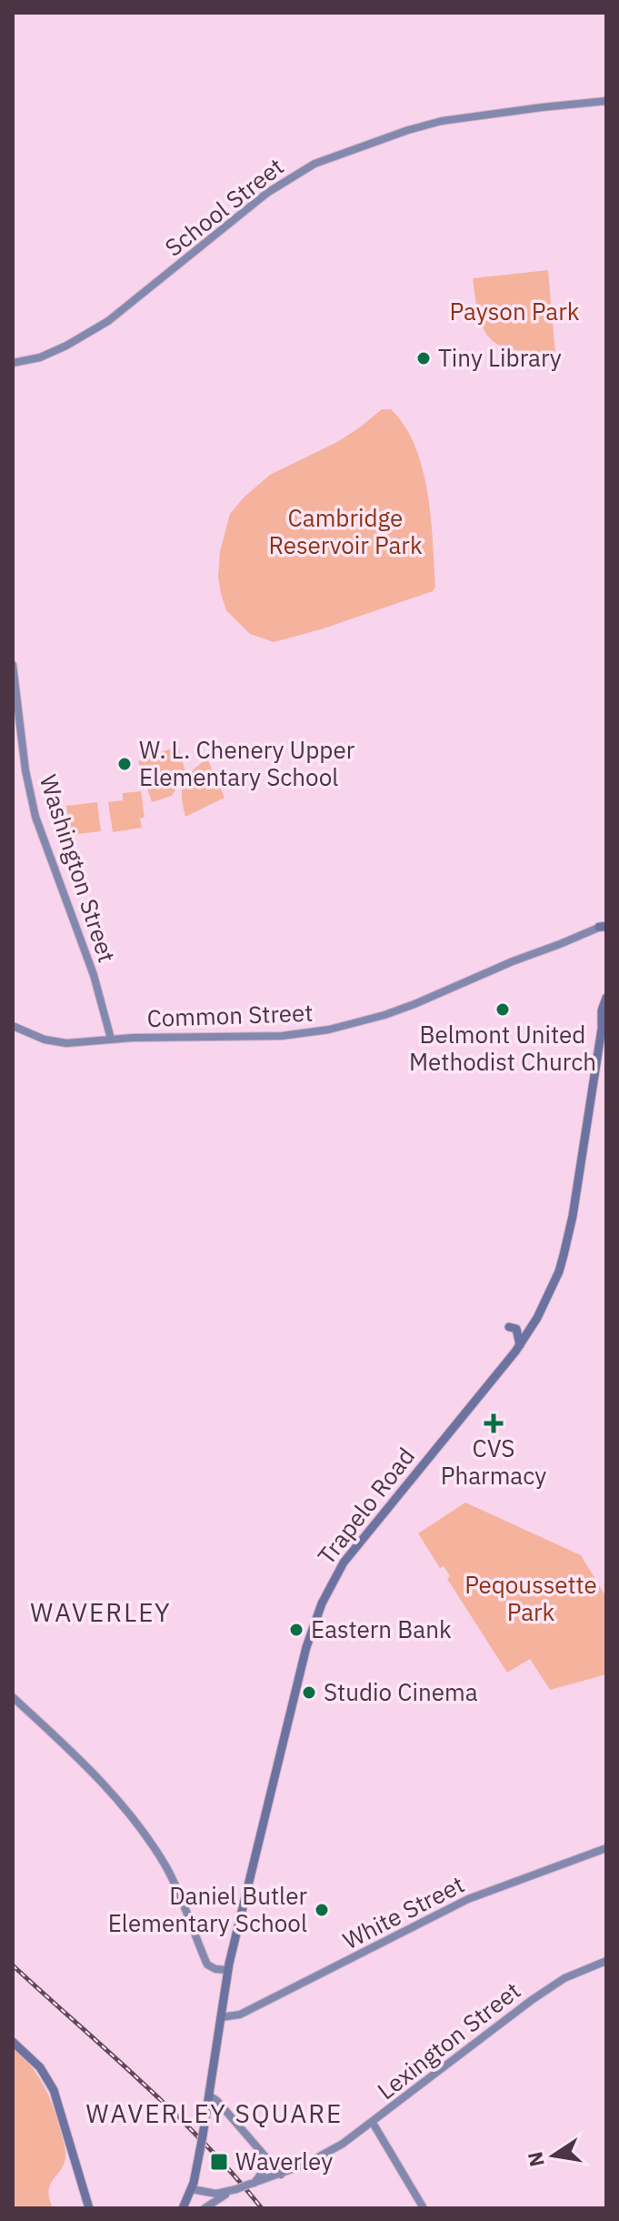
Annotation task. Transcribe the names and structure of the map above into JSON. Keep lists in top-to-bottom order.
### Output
{
  "streets": {
    "main road": ["Trapelo Road"],
    "street": [
      "School Street",
      "Washington Street",
      "Common Street",
      "White Street",
      "Lexington Street"
    ]
  },
  "crossings": [
    ["Washington Street", "Common Street"],
    ["Trapelo Road", "White Street"],
    ["Trapelo Road", "Lexington Street"]
  ],
  "districts": ["WAVERLEY", "WAVERLEY SQUARE"],
  "parks": ["Payson Park", "Cambridge Reservoir Park", "Peqoussette Park"],
  "places": {
    "other": [
      "Tiny Library",
      "W. L. Chenery Upper Elementary School",
      "Belmont United Methodist Church",
      "Eastern Bank",
      "Studio Cinema",
      "Daniel Butler Elementary School"
    ],
    "health": ["CVS Pharmacy"],
    "transit": ["Waverley"]
  },
  "north": "left"
}
